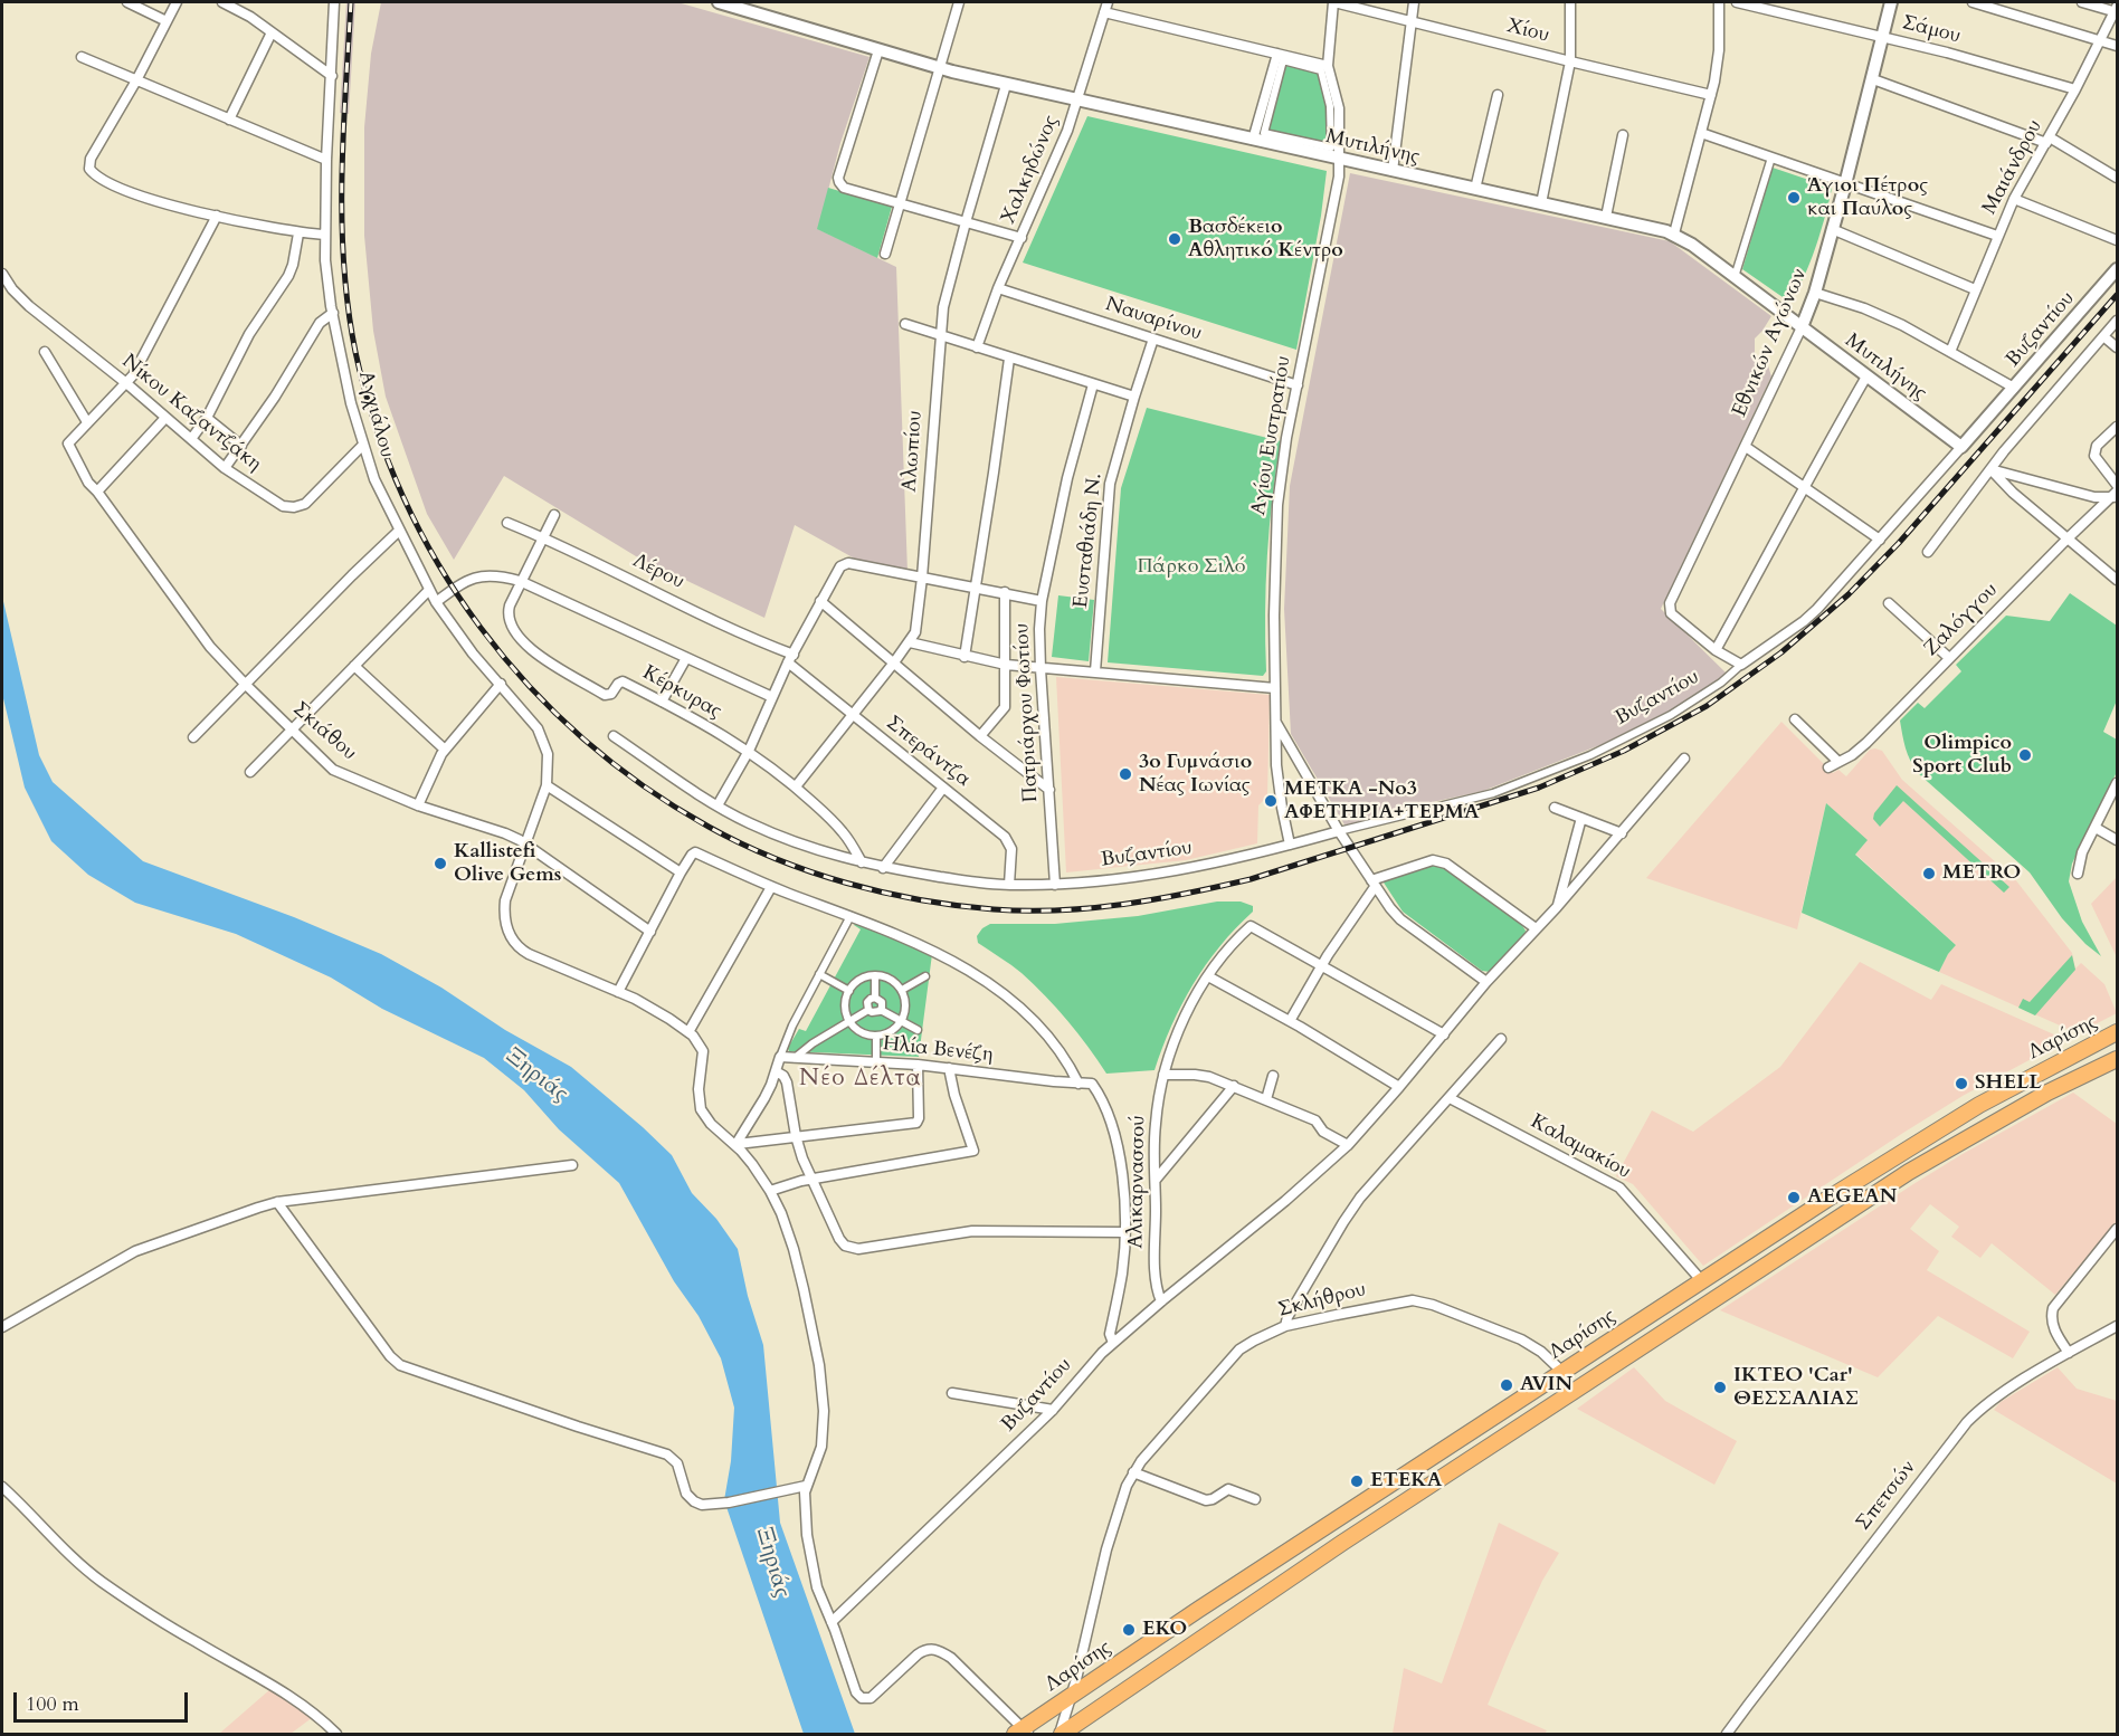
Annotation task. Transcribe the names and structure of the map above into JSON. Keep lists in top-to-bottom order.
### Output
{
  "streets": {
    "main road": ["Λαρίσης"],
    "street": [
      "Σάμου",
      "Χίου",
      "Μυτιλήνης",
      "Μαιάνδρου",
      "Χαλκηδώνος",
      "Ναυαρίνου",
      "Βυζαντίου",
      "Εθνικών Αγώνων",
      "Νίκου Καζαντζάκη",
      "Αγχιάλου",
      "Αγίου Ευστρατίου",
      "Αλωπίου",
      "Ευσταθιάδη Ν.",
      "Λέρου",
      "Ζαλόγγου",
      "Κέρκυρας",
      "Πατριάρχου Φωτίου",
      "Σκιάθου",
      "Σπεράντζα",
      "Ηλία Βενέζη",
      "Καλαμακίου",
      "Αλικαρνασσού",
      "Σκλήθρου",
      "Σπετσών"
    ]
  },
  "crossings": [
    ["Σάμου", "Μαιάνδρου"],
    ["Σάμου", "Εθνικών Αγώνων"],
    ["Χίου", "Αγίου Ευστρατίου"],
    ["Μυτιλήνης", "Χαλκηδώνος"],
    ["Μυτιλήνης", "Βυζαντίου"],
    ["Μυτιλήνης", "Εθνικών Αγώνων"],
    ["Μυτιλήνης", "Αγίου Ευστρατίου"],
    ["Μυτιλήνης", "Αλωπίου"],
    ["Χαλκηδώνος", "Ναυαρίνου"],
    ["Ναυαρίνου", "Αγίου Ευστρατίου"],
    ["Ναυαρίνου", "Ευσταθιάδη Ν."],
    ["Βυζαντίου", "Αγίου Ευστρατίου"],
    ["Βυζαντίου", "Πατριάρχου Φωτίου"],
    ["Βυζαντίου", "Σπεράντζα"],
    ["Βυζαντίου", "Αλικαρνασσού"],
    ["Νίκου Καζαντζάκη", "Αγχιάλου"],
    ["Αγχιάλου", "Σκιάθου"],
    ["Αλωπίου", "Κέρκυρας"],
    ["Αλωπίου", "Σπεράντζα"],
    ["Λέρου", "Σπεράντζα"],
    ["Λαρίσης", "Καλαμακίου"],
    ["Λαρίσης", "Σκλήθρου"]
  ],
  "districts": ["Νέο Δέλτα"],
  "water": ["Ξηριάς"],
  "parks": ["Πάρκο Σιλό"],
  "places": [
    "Άγιοι Πέτρος και Παύλος",
    "Βασδέκειο Αθλητικό Κέντρο",
    "Olimpico Sport Club",
    "3ο Γυμνάσιο Νέας Ιωνίας",
    "ΜΕΤΚΑ -Νο3 ΑΦΕΤΗΡΙΑ+ΤΕΡΜΑ",
    "Kallistefi Olive Gems",
    "METRO",
    "SHELL",
    "AEGEAN",
    "AVIN",
    "ΙΚΤΕΟ 'Car' ΘΕΣΣΑΛΙΑΣ",
    "ΕΤΕΚΑ",
    "EKO"
  ],
  "scale_bar": "100 m"
}
